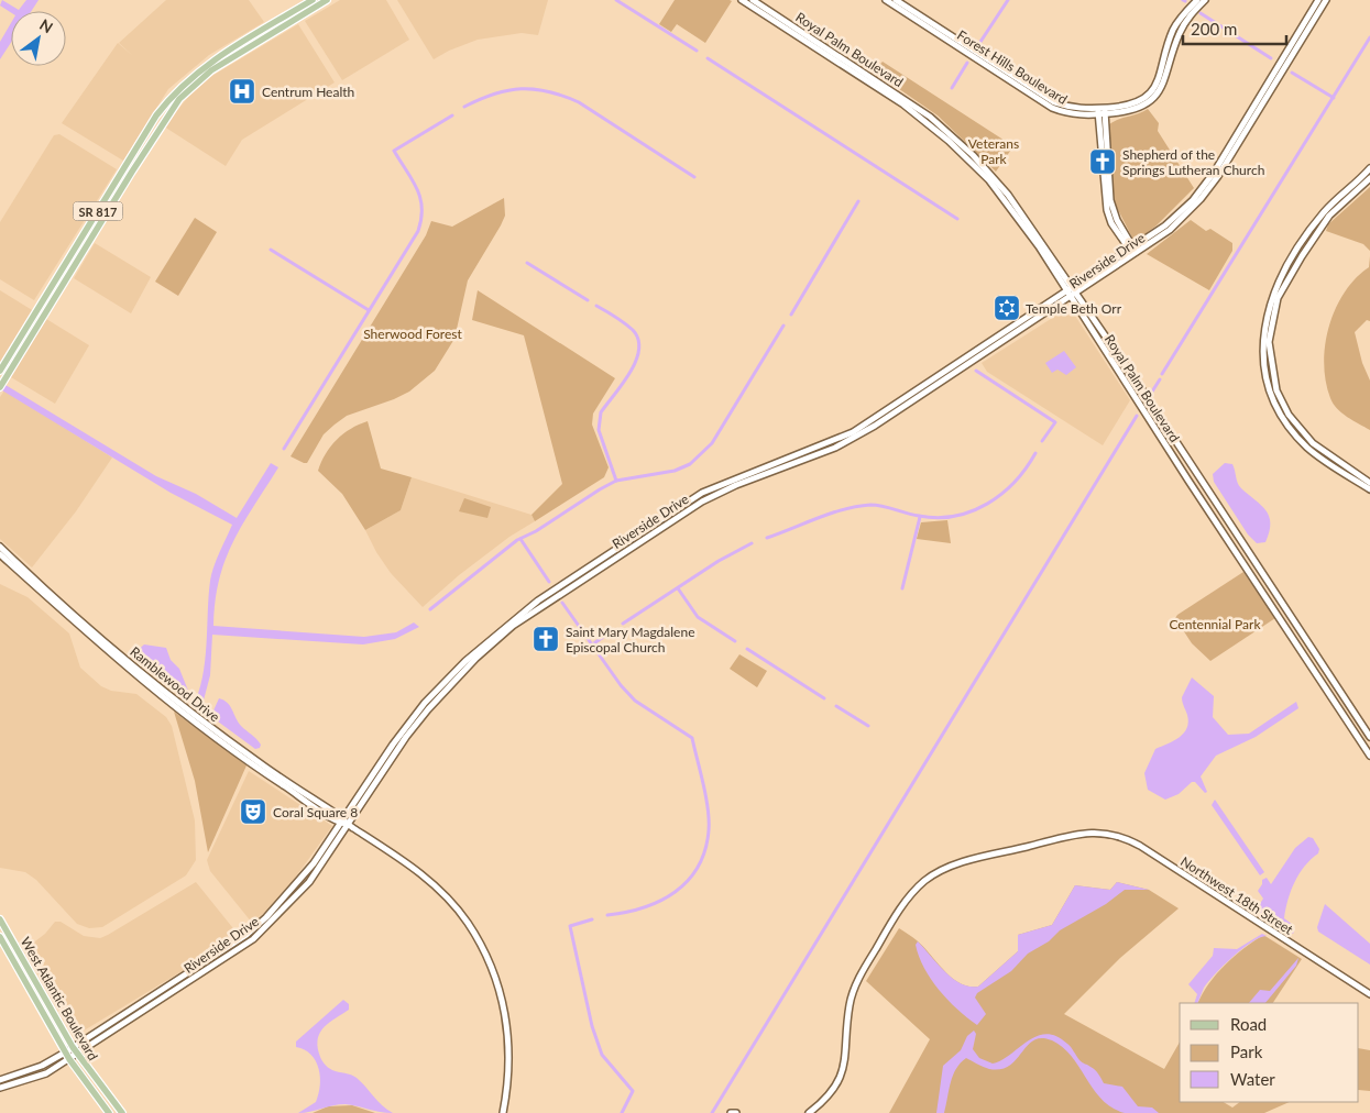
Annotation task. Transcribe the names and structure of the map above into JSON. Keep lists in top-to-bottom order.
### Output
{
  "streets": {
    "main road": ["SR 817", "West Atlantic Boulevard"],
    "street": [
      "Royal Palm Boulevard",
      "Forest Hills Boulevard",
      "Riverside Drive",
      "Ramblewood Drive",
      "Northwest 18th Street"
    ]
  },
  "crossings": [
    ["Royal Palm Boulevard", "Riverside Drive"],
    ["Riverside Drive", "Ramblewood Drive"],
    ["Riverside Drive", "West Atlantic Boulevard"]
  ],
  "parks": ["Veterans Park", "Sherwood Forest", "Centennial Park"],
  "places": {
    "hospital": ["Centrum Health"],
    "church": ["Shepherd of the Springs Lutheran Church", "Saint Mary Magdalene Episcopal Church"],
    "synagogue": ["Temple Beth Orr"],
    "theatre": ["Coral Square 8"]
  },
  "legend": ["Road", "Park", "Water"],
  "scale_bar": "200 m",
  "north": "top right"
}
